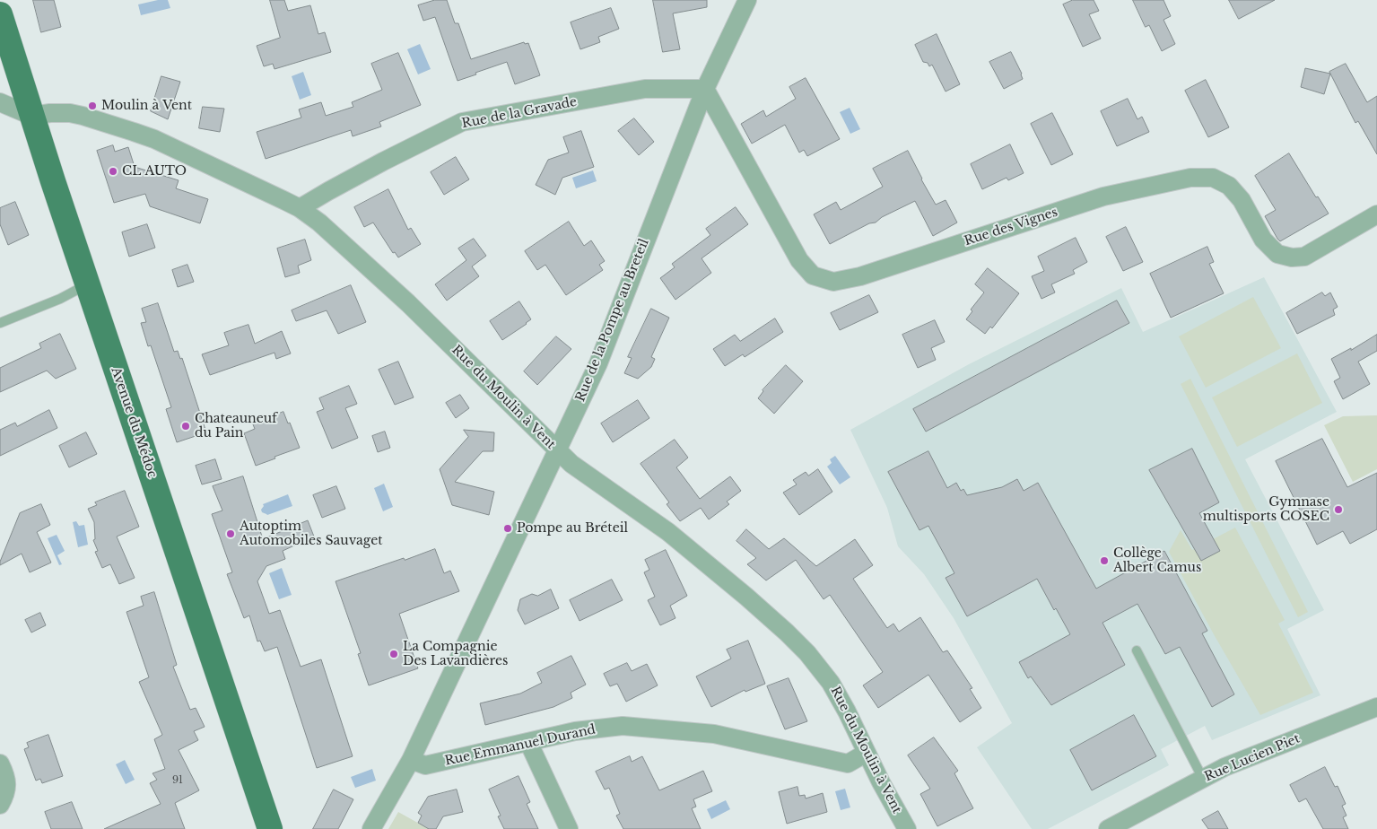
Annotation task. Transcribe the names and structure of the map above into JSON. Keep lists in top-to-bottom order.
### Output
{
  "streets": {
    "main road": ["Avenue du Médoc"],
    "street": [
      "Rue de la Gravade",
      "Rue des Vignes",
      "Rue de la Pompe au Breteil",
      "Rue du Moulin à Vent",
      "Rue Emmanuel Durand",
      "Rue Lucien Piet"
    ]
  },
  "crossings": [
    ["Rue de la Gravade", "Rue des Vignes"],
    ["Rue de la Gravade", "Rue de la Pompe au Breteil"],
    ["Rue de la Gravade", "Rue du Moulin à Vent"],
    ["Rue des Vignes", "Rue de la Pompe au Breteil"],
    ["Rue de la Pompe au Breteil", "Rue du Moulin à Vent"],
    ["Rue de la Pompe au Breteil", "Rue Emmanuel Durand"],
    ["Rue du Moulin à Vent", "Avenue du Médoc"],
    ["Rue du Moulin à Vent", "Rue Emmanuel Durand"]
  ],
  "places": [
    "Moulin à Vent",
    "CL AUTO",
    "Chateauneuf du Pain",
    "Gymnase multisports COSEC",
    "Pompe au Bréteil",
    "Autoptim Automobiles Sauvaget",
    "Collège Albert Camus",
    "La Compagnie Des Lavandières"
  ],
  "house_numbers": ["91"]
}
